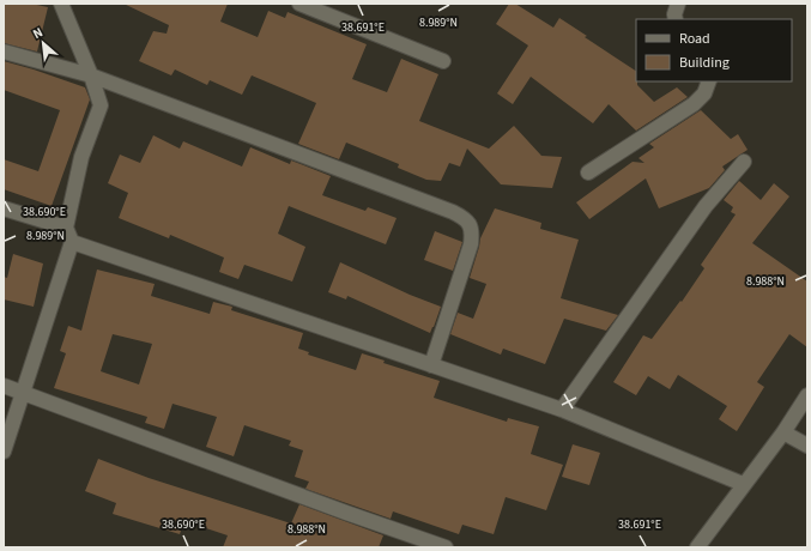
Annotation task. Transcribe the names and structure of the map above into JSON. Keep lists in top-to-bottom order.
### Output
{
  "legend": ["Road", "Building"],
  "north": "top left",
  "coordinates": [
    "8.989°N",
    "38.691°E",
    "38.690°E",
    "8.988°N"
  ]
}
